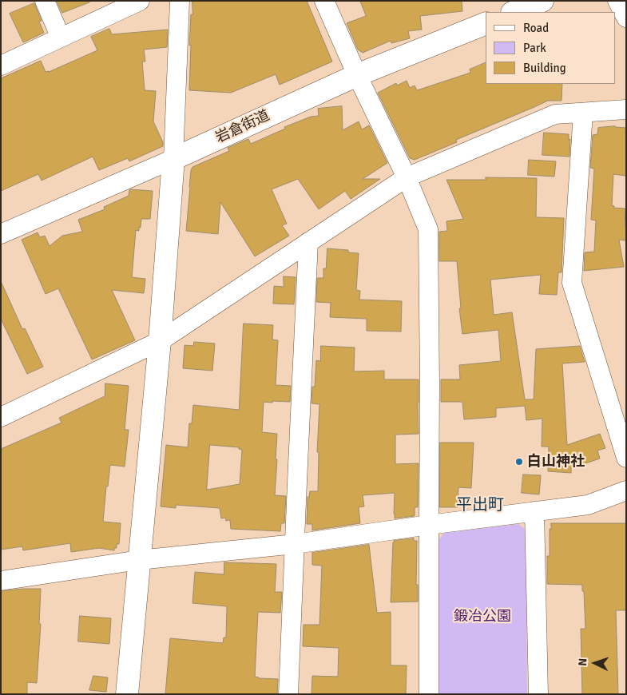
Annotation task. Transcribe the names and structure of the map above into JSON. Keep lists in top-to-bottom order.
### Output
{
  "streets": {
    "street": ["岩倉街道"]
  },
  "districts": ["平出町"],
  "parks": ["鍛冶公園"],
  "places": ["白山神社"],
  "legend": ["Road", "Park", "Building"],
  "north": "left"
}
